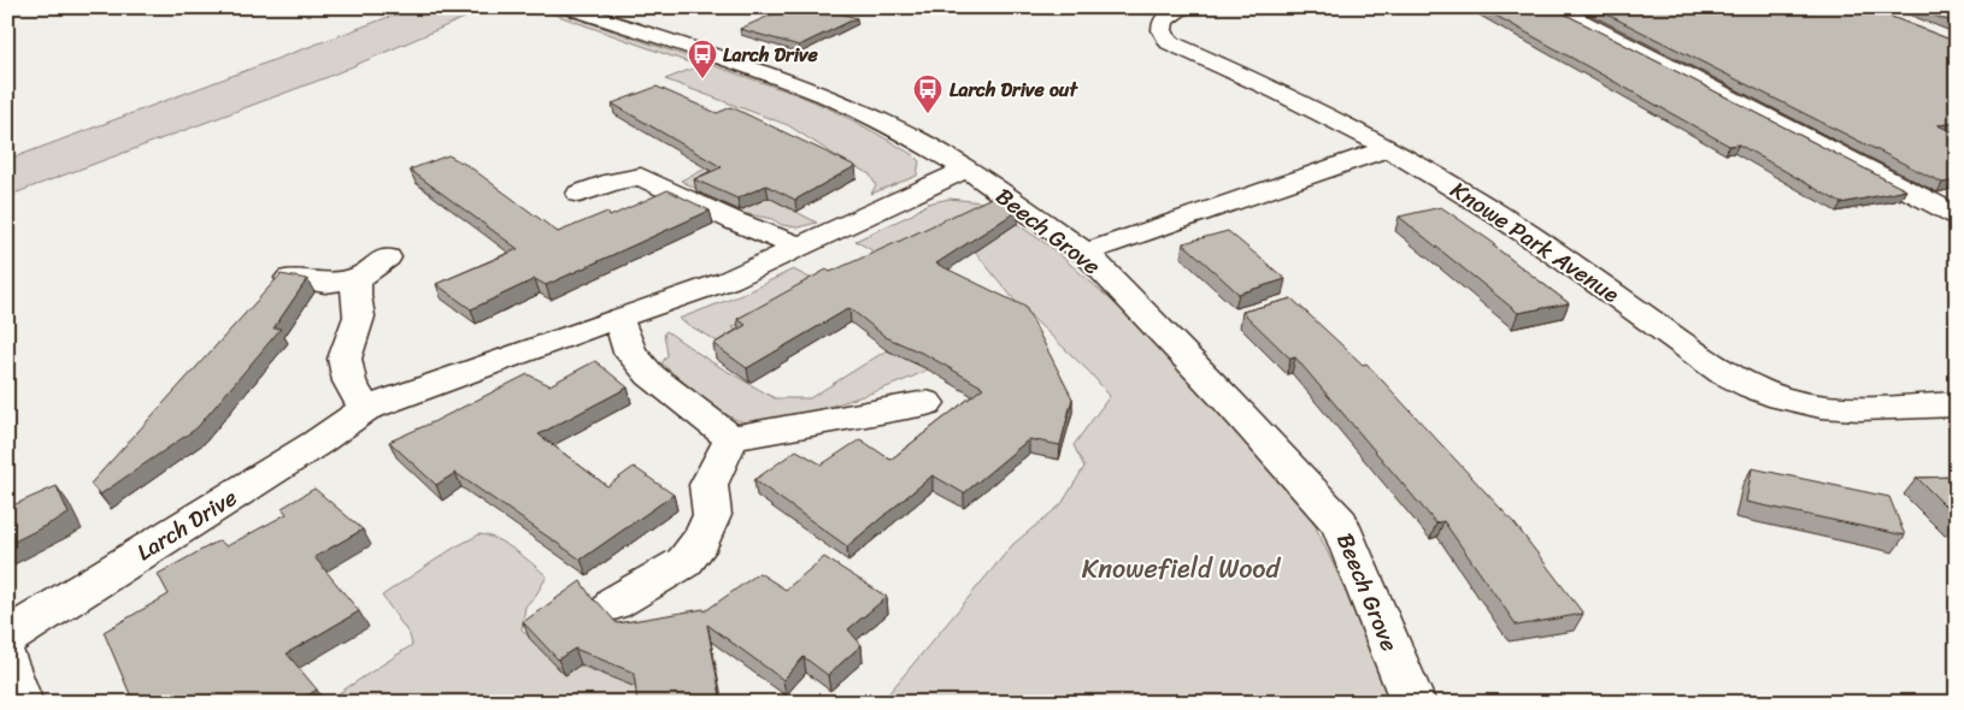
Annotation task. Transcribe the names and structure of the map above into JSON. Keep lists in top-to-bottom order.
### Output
{
  "streets": {
    "street": ["Beech Grove", "Knowe Park Avenue", "Larch Drive"]
  },
  "crossings": [
    ["Beech Grove", "Larch Drive"]
  ],
  "parks": ["Knowefield Wood"],
  "places": {
    "bus stop": ["Larch Drive", "Larch Drive out"]
  }
}
